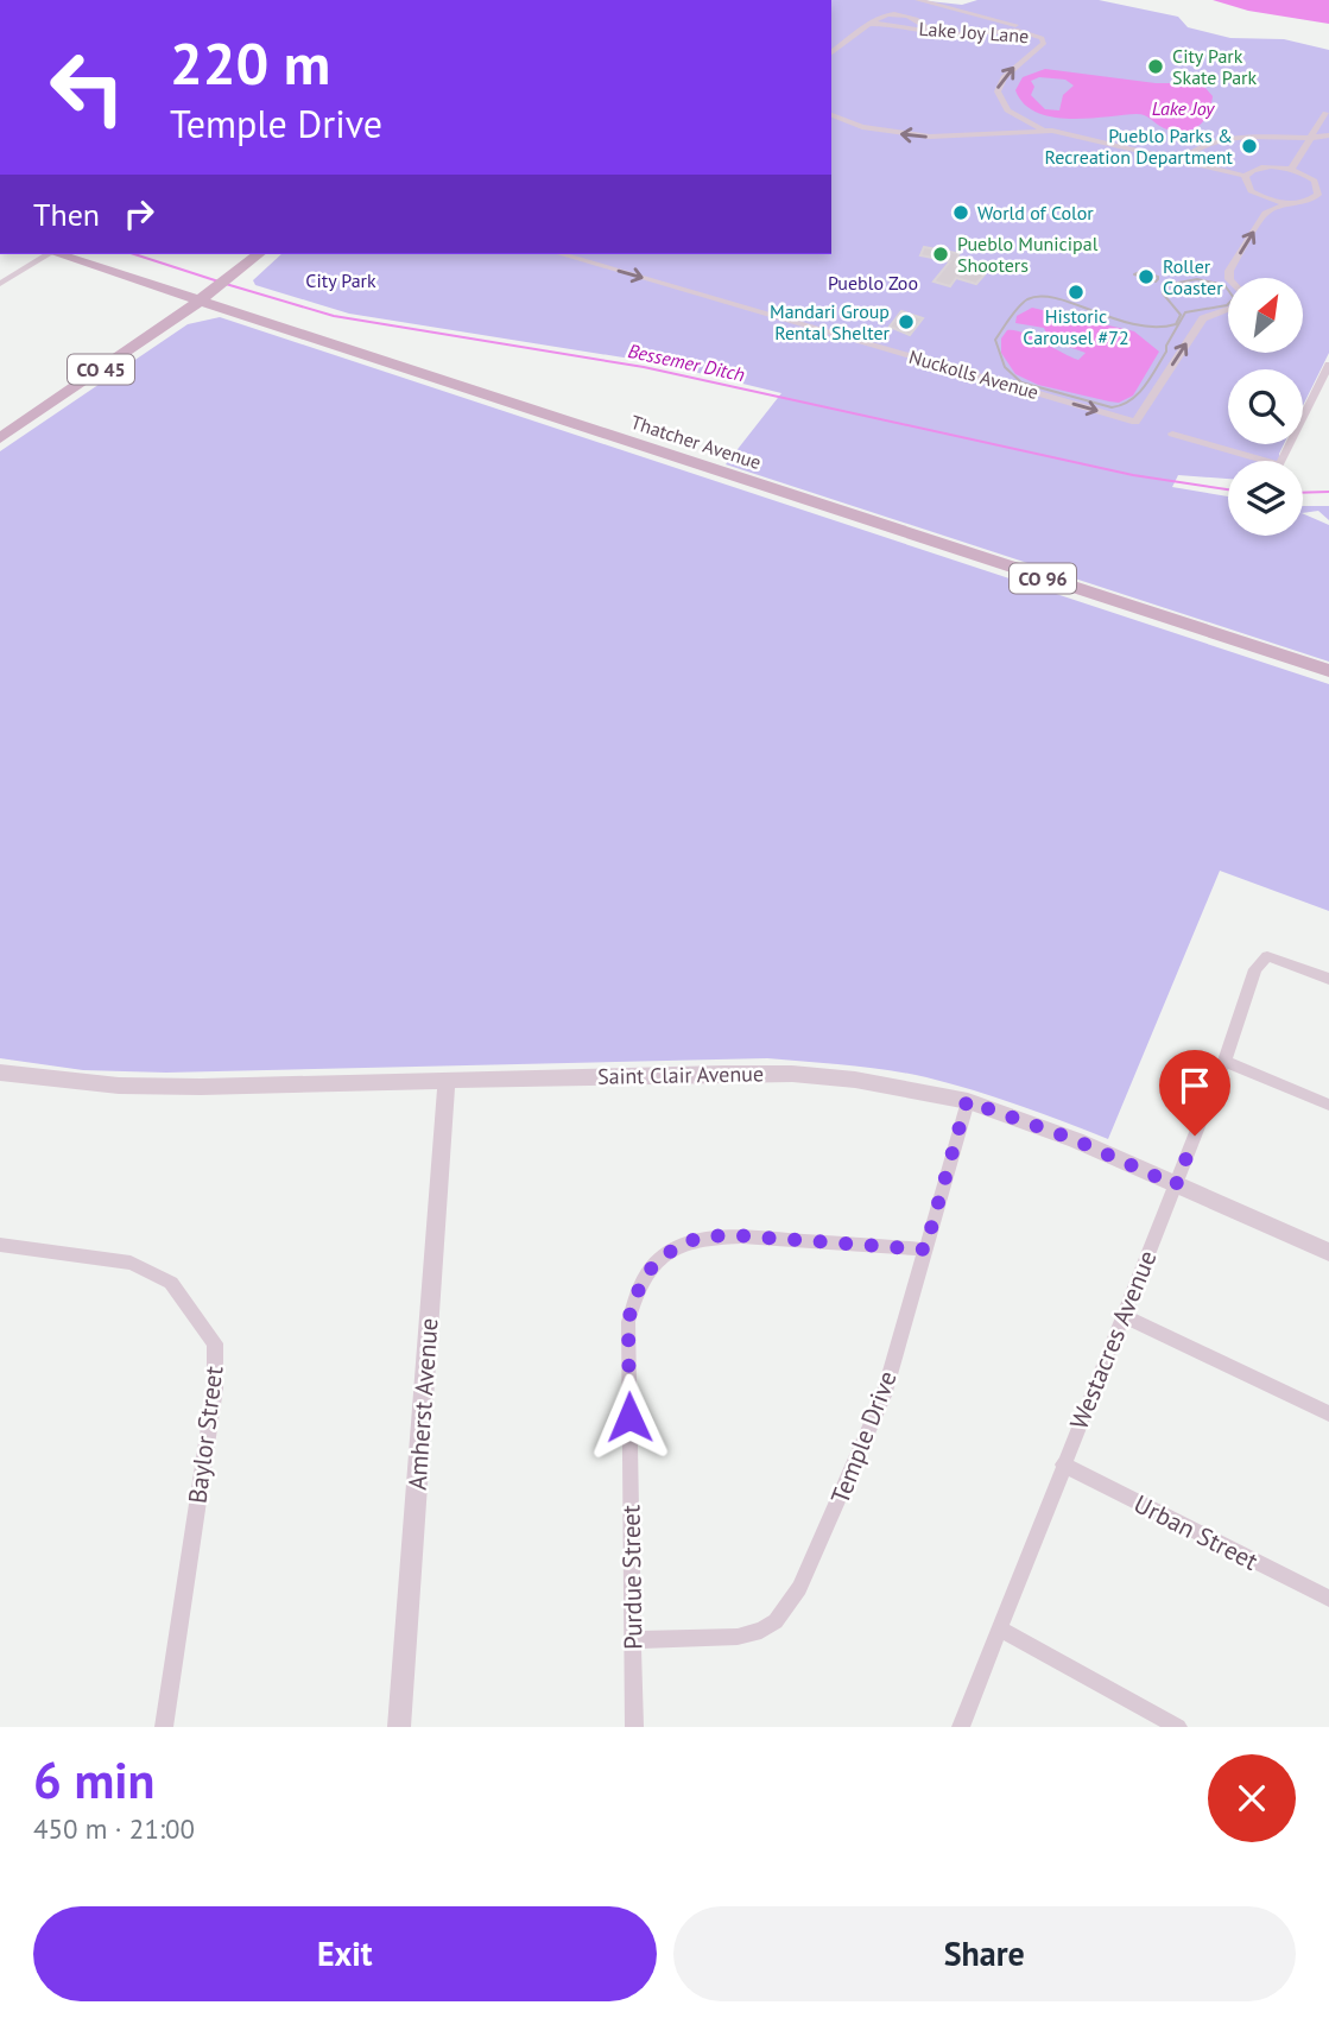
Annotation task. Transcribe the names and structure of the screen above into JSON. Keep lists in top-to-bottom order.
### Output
{
  "streets": {
    "main road": ["CO 45", "Thatcher Avenue", "CO 96"],
    "street": [
      "Lake Joy Lane",
      "Nuckolls Avenue",
      "Saint Clair Avenue",
      "Westacres Avenue",
      "Amherst Avenue",
      "Baylor Street",
      "Temple Drive",
      "Urban Street",
      "Purdue Street"
    ]
  },
  "crossings": [
    ["CO 45", "Thatcher Avenue"],
    ["Saint Clair Avenue", "Westacres Avenue"],
    ["Saint Clair Avenue", "Amherst Avenue"],
    ["Saint Clair Avenue", "Temple Drive"],
    ["Westacres Avenue", "Urban Street"],
    ["Temple Drive", "Purdue Street"]
  ],
  "one_way": ["Nuckolls Avenue"],
  "water": ["Lake Joy", "Bessemer Ditch"],
  "parks": ["City Park", "Pueblo Zoo"],
  "places": [
    "City Park Skate Park",
    "Pueblo Parks & Recreation Department",
    "World of Color",
    "Pueblo Municipal Shooters",
    "Roller Coaster",
    "Historic Carousel #72",
    "Mandari Group Rental Shelter"
  ],
  "north": "top right",
  "page": {
    "turn": ["220 m", "Temple Drive"],
    "then": "Then",
    "heading": ["6 min", "450 m · 21:00"],
    "buttons": ["Exit", "Share"]
  }
}
